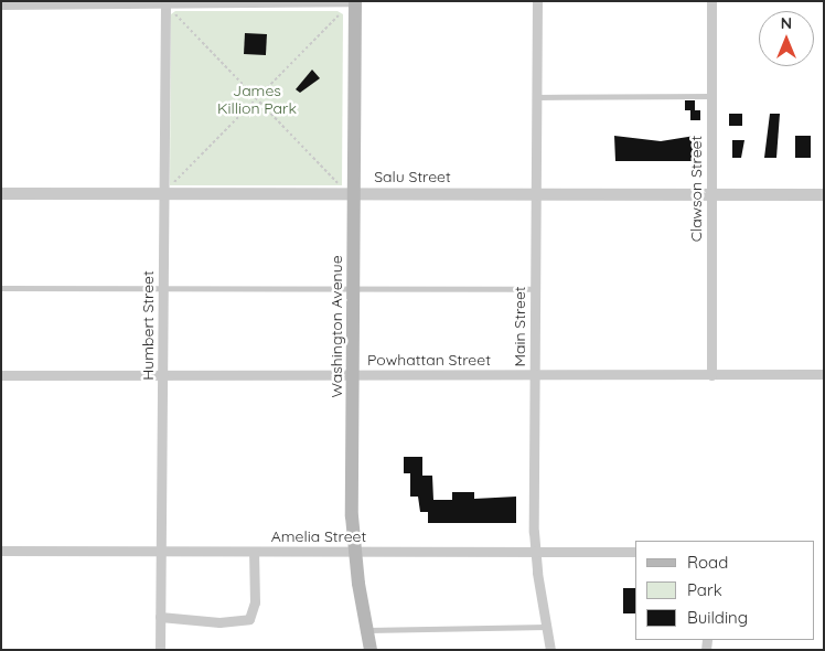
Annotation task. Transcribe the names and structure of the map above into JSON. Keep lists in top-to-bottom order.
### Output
{
  "streets": {
    "main road": ["Washington Avenue"],
    "street": [
      "Salu Street",
      "Clawson Street",
      "Humbert Street",
      "Main Street",
      "Powhattan Street",
      "Amelia Street"
    ]
  },
  "crossings": [
    ["Salu Street", "Clawson Street"],
    ["Salu Street", "Humbert Street"],
    ["Salu Street", "Washington Avenue"],
    ["Salu Street", "Main Street"],
    ["Clawson Street", "Powhattan Street"],
    ["Humbert Street", "Powhattan Street"],
    ["Humbert Street", "Amelia Street"],
    ["Washington Avenue", "Powhattan Street"],
    ["Washington Avenue", "Amelia Street"],
    ["Main Street", "Powhattan Street"],
    ["Main Street", "Amelia Street"]
  ],
  "parks": ["James Killion Park"],
  "legend": ["Road", "Park", "Building"],
  "north": "top"
}
